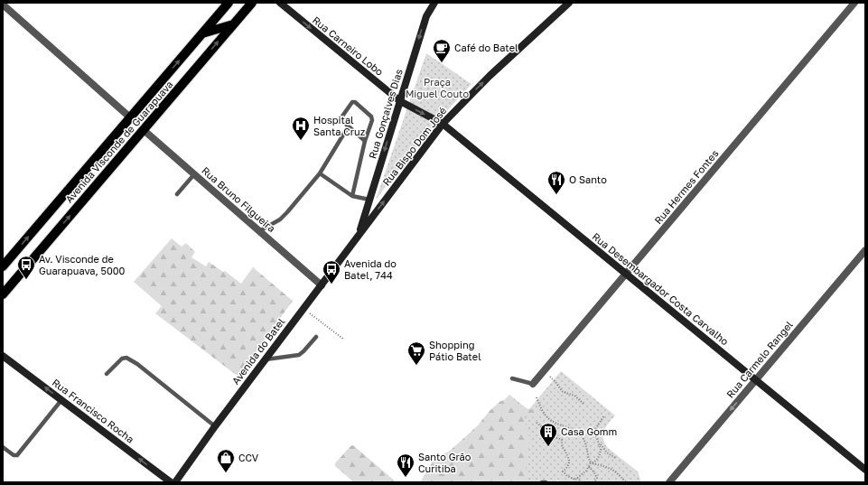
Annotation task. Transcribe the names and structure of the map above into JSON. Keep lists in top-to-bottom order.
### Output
{
  "streets": {
    "main road": [
      "Rua Carneiro Lobo",
      "Rua Gonçalves Dias",
      "Avenida Visconde de Guarapuava",
      "Rua Bispo Dom José",
      "Rua Desembargador Costa Carvalho",
      "Avenida do Batel",
      "Rua Francisco Rocha"
    ],
    "street": ["Rua Hermes Fontes", "Rua Bruno Filgueira", "Rua Carmelo Rangel"]
  },
  "crossings": [
    ["Rua Carneiro Lobo", "Rua Gonçalves Dias"],
    ["Rua Carneiro Lobo", "Rua Bispo Dom José"],
    ["Rua Carneiro Lobo", "Rua Desembargador Costa Carvalho"],
    ["Rua Gonçalves Dias", "Rua Bispo Dom José"],
    ["Rua Gonçalves Dias", "Avenida do Batel"],
    ["Avenida Visconde de Guarapuava", "Rua Bruno Filgueira"],
    ["Rua Bispo Dom José", "Rua Desembargador Costa Carvalho"],
    ["Rua Bispo Dom José", "Avenida do Batel"],
    ["Rua Hermes Fontes", "Rua Desembargador Costa Carvalho"],
    ["Rua Bruno Filgueira", "Avenida do Batel"],
    ["Rua Desembargador Costa Carvalho", "Rua Carmelo Rangel"]
  ],
  "one_way": [
    "Rua Carneiro Lobo",
    "Rua Gonçalves Dias",
    "Avenida Visconde de Guarapuava",
    "Rua Bispo Dom José",
    "Rua Carmelo Rangel",
    "Rua Francisco Rocha"
  ],
  "parks": ["Praça Miguel Couto"],
  "places": {
    "cafe": ["Café do Batel"],
    "hospital": ["Hospital Santa Cruz"],
    "restaurant": ["O Santo", "Santo Grão Curitiba"],
    "bus stop": ["Av. Visconde de Guarapuava, 5000", "Avenida do Batel, 744"],
    "supermarket": ["Shopping Pátio Batel"],
    "building": ["Casa Gomm"],
    "shop": ["CCV"]
  }
}
